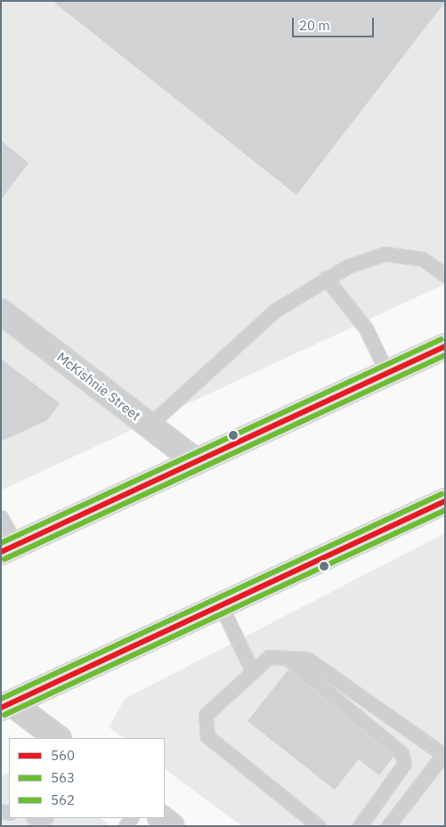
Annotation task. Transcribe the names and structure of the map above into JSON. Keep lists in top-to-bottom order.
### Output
{
  "streets": {
    "street": ["McKishnie Street"]
  },
  "lines": ["transit line 562", "transit line 560", "transit line 563"],
  "legend": ["560", "563", "562"],
  "scale_bar": "20 m"
}
